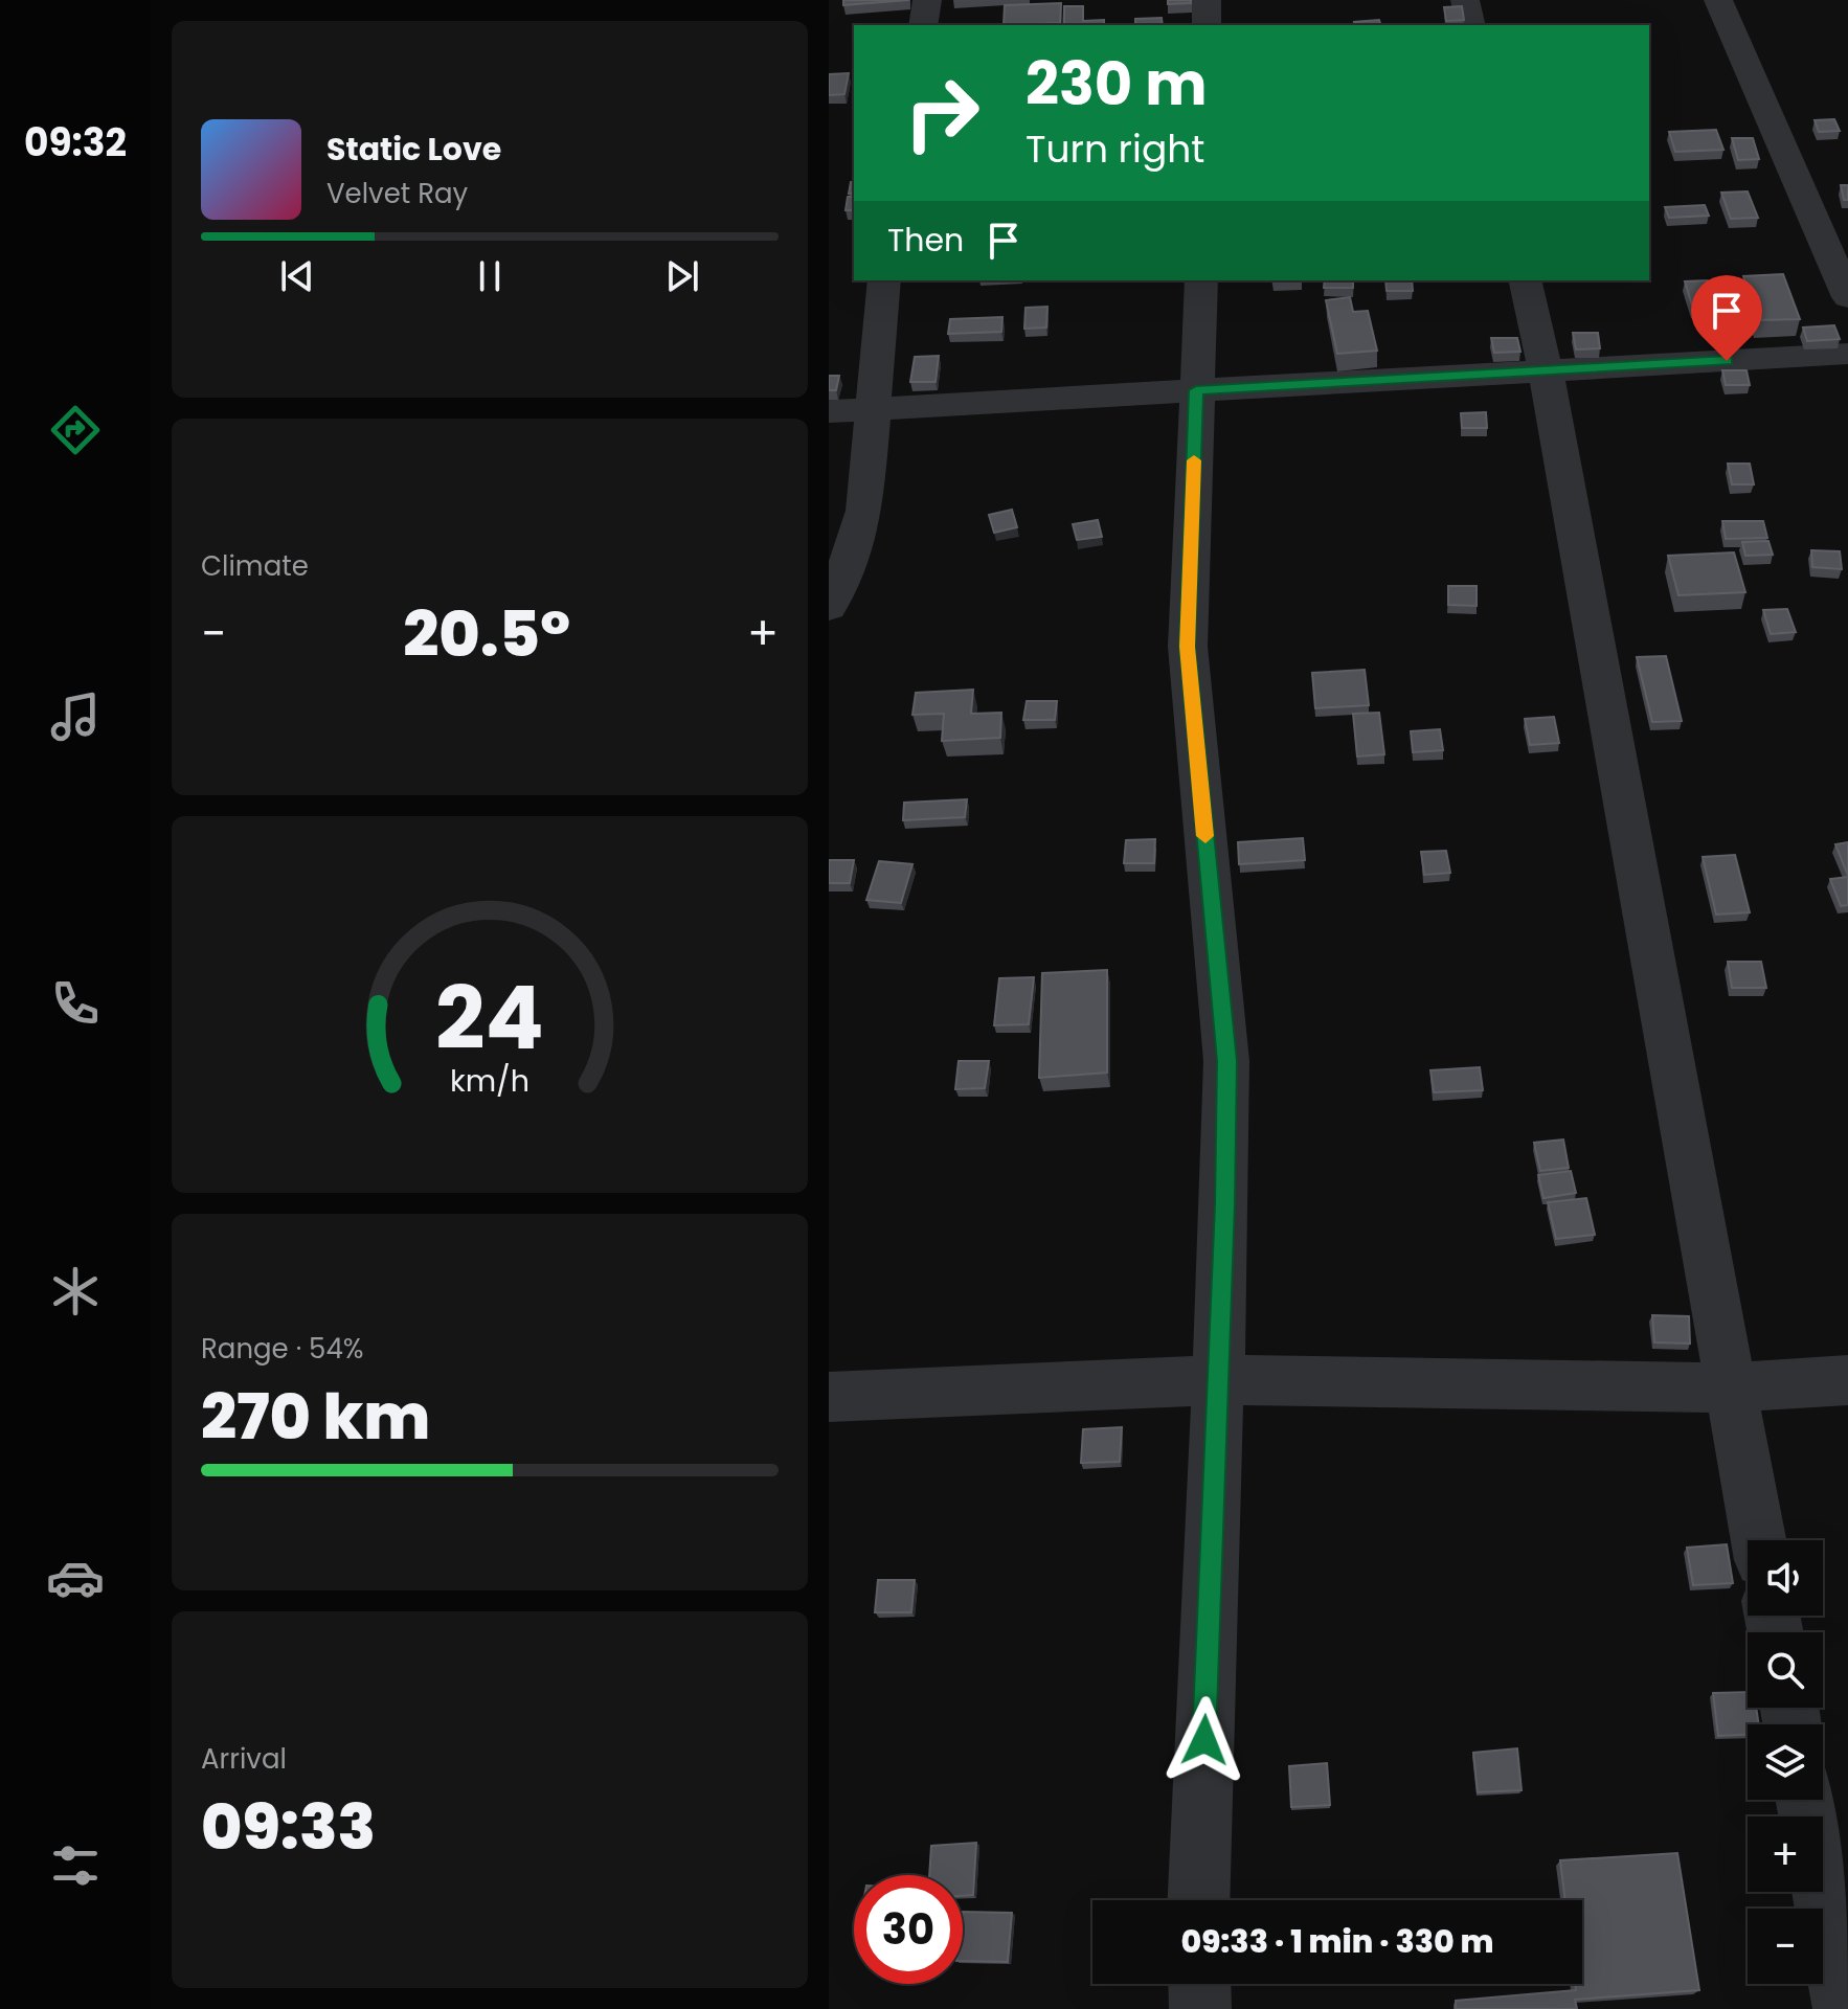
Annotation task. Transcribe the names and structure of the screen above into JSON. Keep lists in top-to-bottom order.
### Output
{
  "page": {
    "tabs": "09:32",
    "turn": ["230 m", "Turn right"],
    "song": ["Static Love", "Velvet Ray"],
    "then": "Then",
    "tile": [
      "Climate",
      ["Range · 54%", "270 km"],
      ["Arrival", "09:33"]
    ],
    "heat": ["−", "20.5°", "+"],
    "map_buttons": ["+", "−"],
    "limit": "30",
    "trip": "09:33 · 1 min · 330 m",
    "gauge": ["24", "km/h"]
  }
}
